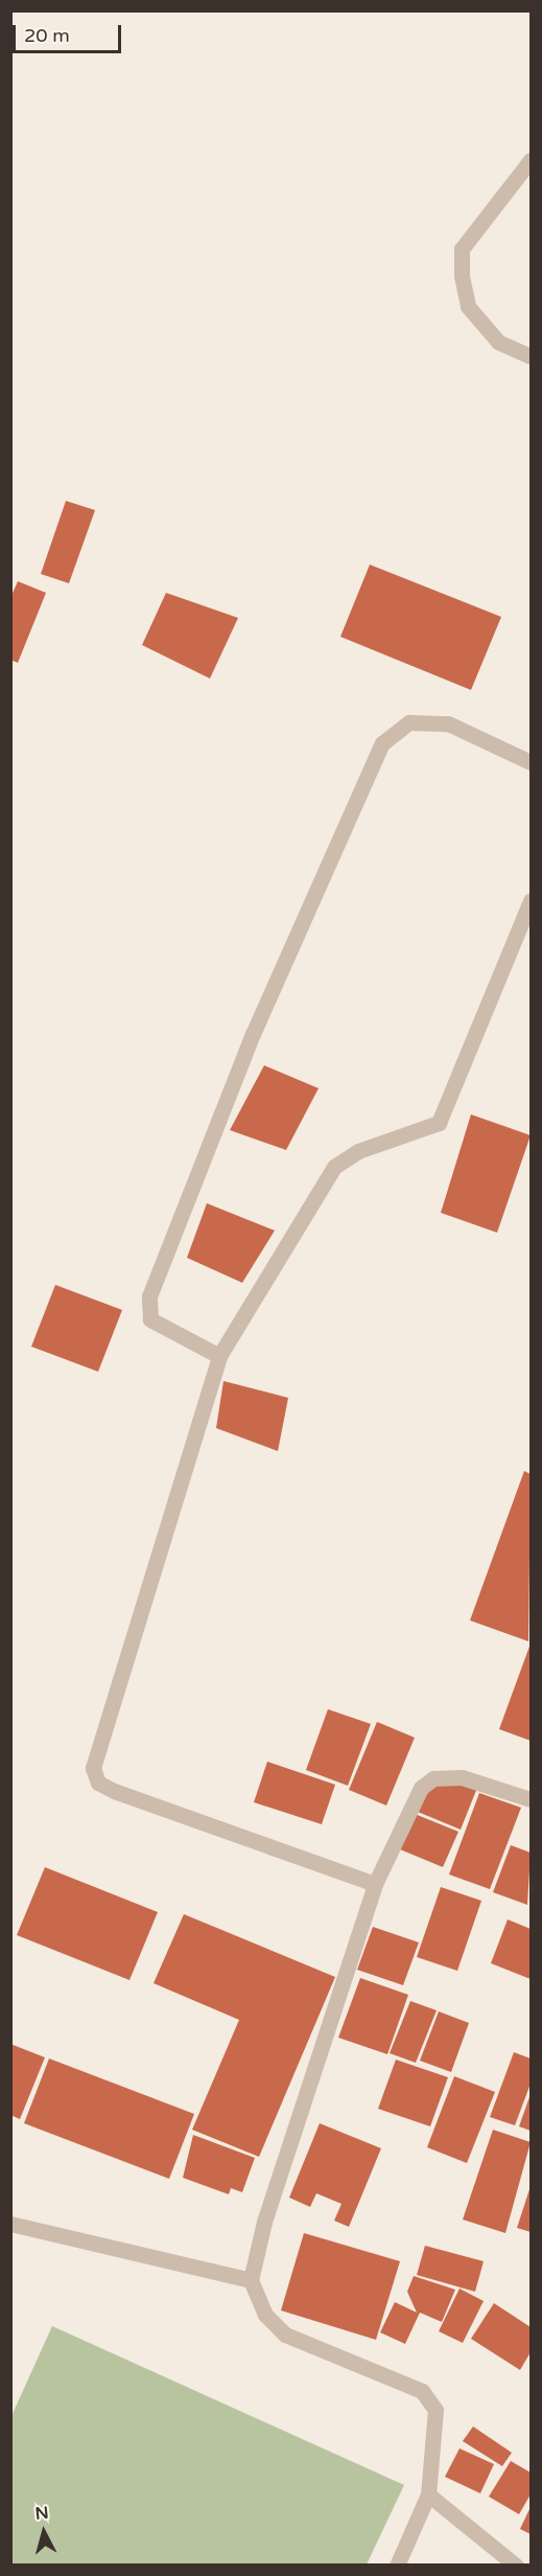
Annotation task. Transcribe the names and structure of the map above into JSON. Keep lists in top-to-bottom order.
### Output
{
  "scale_bar": "20 m",
  "north": "top"
}
